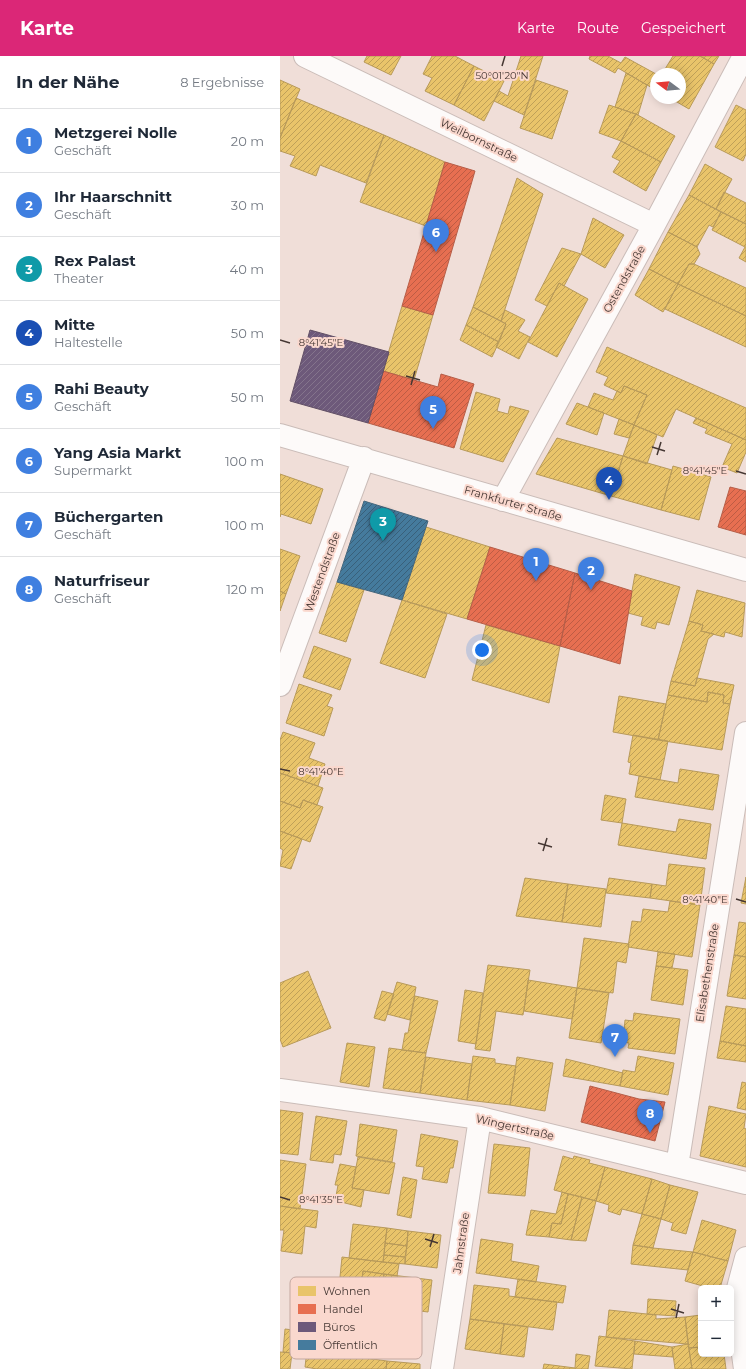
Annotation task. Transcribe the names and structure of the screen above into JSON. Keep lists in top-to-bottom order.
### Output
{
  "streets": {
    "street": [
      "Weilbornstraße",
      "Ostendstraße",
      "Frankfurter Straße",
      "Westendstraße",
      "Elisabethenstraße",
      "Wingertstraße",
      "Jahnstraße"
    ]
  },
  "crossings": [
    ["Weilbornstraße", "Ostendstraße"],
    ["Ostendstraße", "Frankfurter Straße"],
    ["Frankfurter Straße", "Westendstraße"],
    ["Elisabethenstraße", "Wingertstraße"],
    ["Wingertstraße", "Jahnstraße"]
  ],
  "legend": [
    "Wohnen",
    "Handel",
    "Büros",
    "Öffentlich"
  ],
  "north": "left",
  "page": {
    "header": "Karte",
    "nav": ["Karte", "Route", "Gespeichert"],
    "heading": ["In der Nähe", "8 Ergebnisse"],
    "list": [
      {
        "mark": "1",
        "name": "Metzgerei Nolle",
        "note": "Geschäft",
        "value": "20 m"
      },
      {
        "mark": "2",
        "name": "Ihr Haarschnitt",
        "note": "Geschäft",
        "value": "30 m"
      },
      {
        "mark": "3",
        "name": "Rex Palast",
        "note": "Theater",
        "value": "40 m"
      },
      {
        "mark": "4",
        "name": "Mitte",
        "note": "Haltestelle",
        "value": "50 m"
      },
      {
        "mark": "5",
        "name": "Rahi Beauty",
        "note": "Geschäft",
        "value": "50 m"
      },
      {
        "mark": "6",
        "name": "Yang Asia Markt",
        "note": "Supermarkt",
        "value": "100 m"
      },
      {
        "mark": "7",
        "name": "Büchergarten",
        "note": "Geschäft",
        "value": "100 m"
      },
      {
        "mark": "8",
        "name": "Naturfriseur",
        "note": "Geschäft",
        "value": "120 m"
      }
    ],
    "pins": [
      "6",
      "5",
      "4",
      "3",
      "1",
      "2",
      "7",
      "8"
    ],
    "map_buttons": ["+", "−"]
  },
  "coordinates": [
    "50°01'20\"N",
    "8°41'45\"E",
    "8°41'40\"E",
    "8°41'35\"E"
  ]
}
